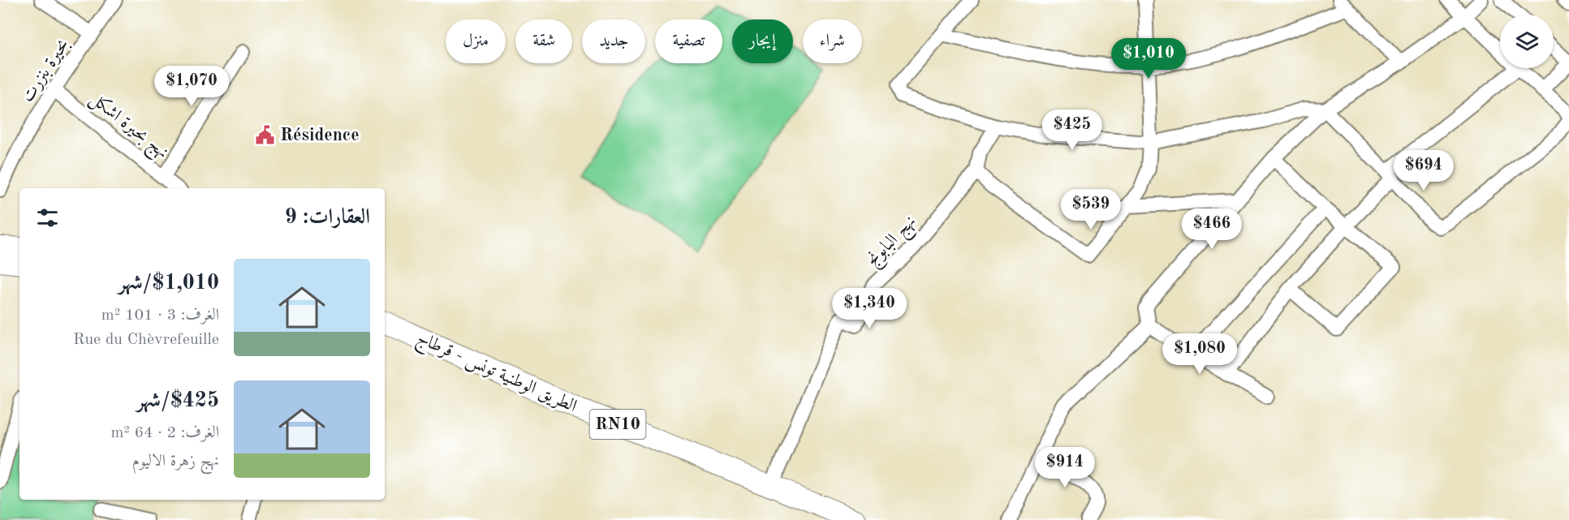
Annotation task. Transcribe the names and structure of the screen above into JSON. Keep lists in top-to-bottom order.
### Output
{
  "streets": {
    "main road": ["الطريق الوطنية تونس - قرطاج", "RN10"],
    "street": ["بحيرة بنزرت", "نهج بحيرة اشكل", "نهج البابونج"]
  },
  "crossings": [
    ["بحيرة بنزرت", "نهج بحيرة اشكل"],
    ["نهج البابونج", "الطريق الوطنية تونس - قرطاج"]
  ],
  "places": {
    "public building": ["Résidence"]
  },
  "page": {
    "chip": [
      "شراء",
      "إيجار",
      "تصفية",
      "جديد",
      "شقة",
      "منزل"
    ],
    "price": [
      "$1,010",
      "$1,070",
      "$425",
      "$694",
      "$539",
      "$466",
      "$1,340",
      "$1,080",
      "$914"
    ],
    "heading": "العقارات: 9",
    "list": [
      {
        "name": "$1,010/شهر",
        "note": "الغرف: 3 · 101 m² · Rue du Chèvrefeuille"
      },
      {
        "name": "$425/شهر",
        "note": "الغرف: 2 · 64 m² · نهج زهرة الاليوم"
      }
    ]
  }
}
